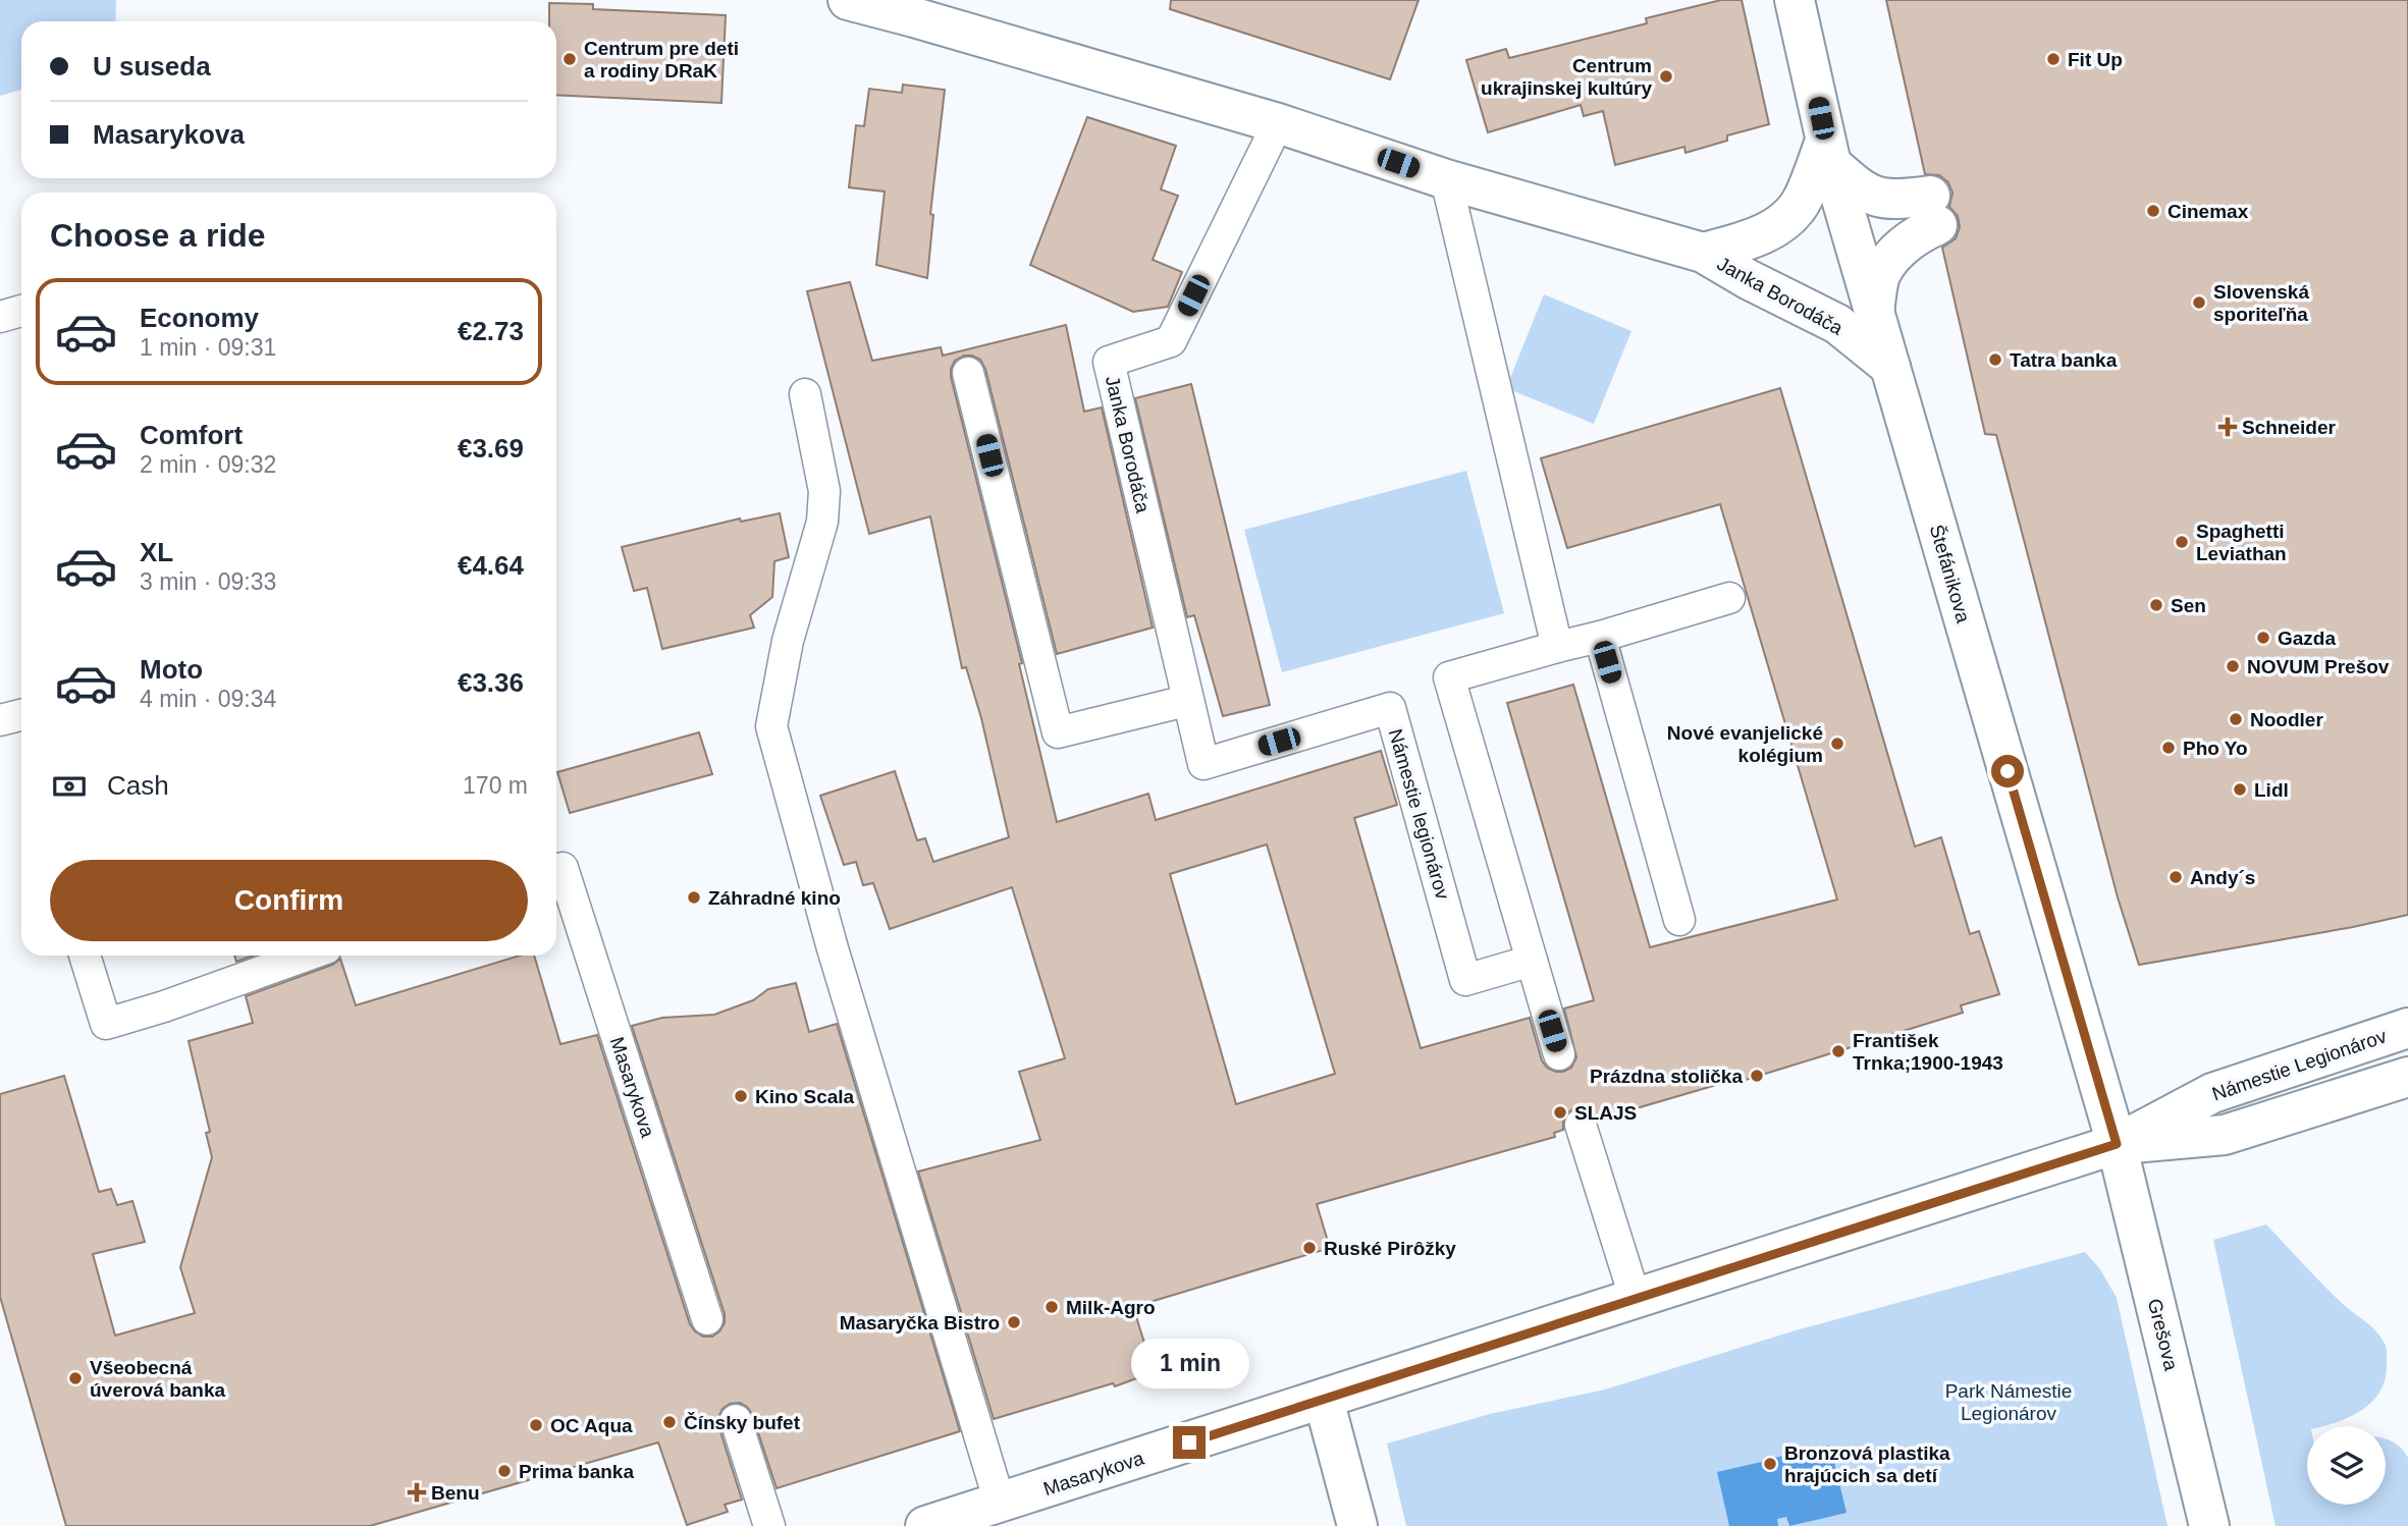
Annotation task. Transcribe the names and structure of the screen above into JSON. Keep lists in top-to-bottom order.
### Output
{
  "streets": {
    "street": [
      "Janka Borodáča",
      "Štefánikova",
      "Námestie Legionárov",
      "Masarykova",
      "Grešova"
    ],
    "lane": ["Námestie legionárov"]
  },
  "crossings": [
    ["Janka Borodáča", "Štefánikova"],
    ["Janka Borodáča", "Námestie legionárov"],
    ["Štefánikova", "Námestie Legionárov"],
    ["Štefánikova", "Masarykova"],
    ["Štefánikova", "Grešova"],
    ["Námestie Legionárov", "Masarykova"],
    ["Námestie Legionárov", "Grešova"],
    ["Masarykova", "Grešova"]
  ],
  "parks": ["Park Námestie Legionárov"],
  "places": {
    "other": [
      "Centrum pre deti a rodiny DRaK",
      "Fit Up",
      "Centrum ukrajinskej kultúry",
      "Cinemax",
      "Slovenská sporiteľňa",
      "Tatra banka",
      "Spaghetti Leviathan",
      "Sen",
      "Gazda",
      "NOVUM Prešov",
      "Noodler",
      "Nové evanjelické kolégium",
      "Pho Yo",
      "Lidl",
      "Andy´s",
      "Záhradné kino",
      "František Trnka;1900-1943",
      "Prázdna stolička",
      "Kino Scala",
      "SLAJS",
      "Ruské Pirôžky",
      "Milk-Agro",
      "Masaryčka Bistro",
      "Všeobecná úverová banka",
      "Čínsky bufet",
      "OC Aqua",
      "Bronzová plastika hrajúcich sa detí",
      "Prima banka"
    ],
    "health": ["Schneider", "Benu"]
  },
  "page": {
    "banner": ["U suseda", "Masarykova"],
    "heading": "Choose a ride",
    "list": [
      {
        "name": "Economy",
        "note": "1 min · 09:31",
        "value": "€2.73"
      },
      {
        "name": "Comfort",
        "note": "2 min · 09:32",
        "value": "€3.69"
      },
      {
        "name": "XL",
        "note": "3 min · 09:33",
        "value": "€4.64"
      },
      {
        "name": "Moto",
        "note": "4 min · 09:34",
        "value": "€3.36"
      }
    ],
    "pay": ["Cash", "170 m"],
    "buttons": "Confirm",
    "bubble": "1 min"
  }
}
